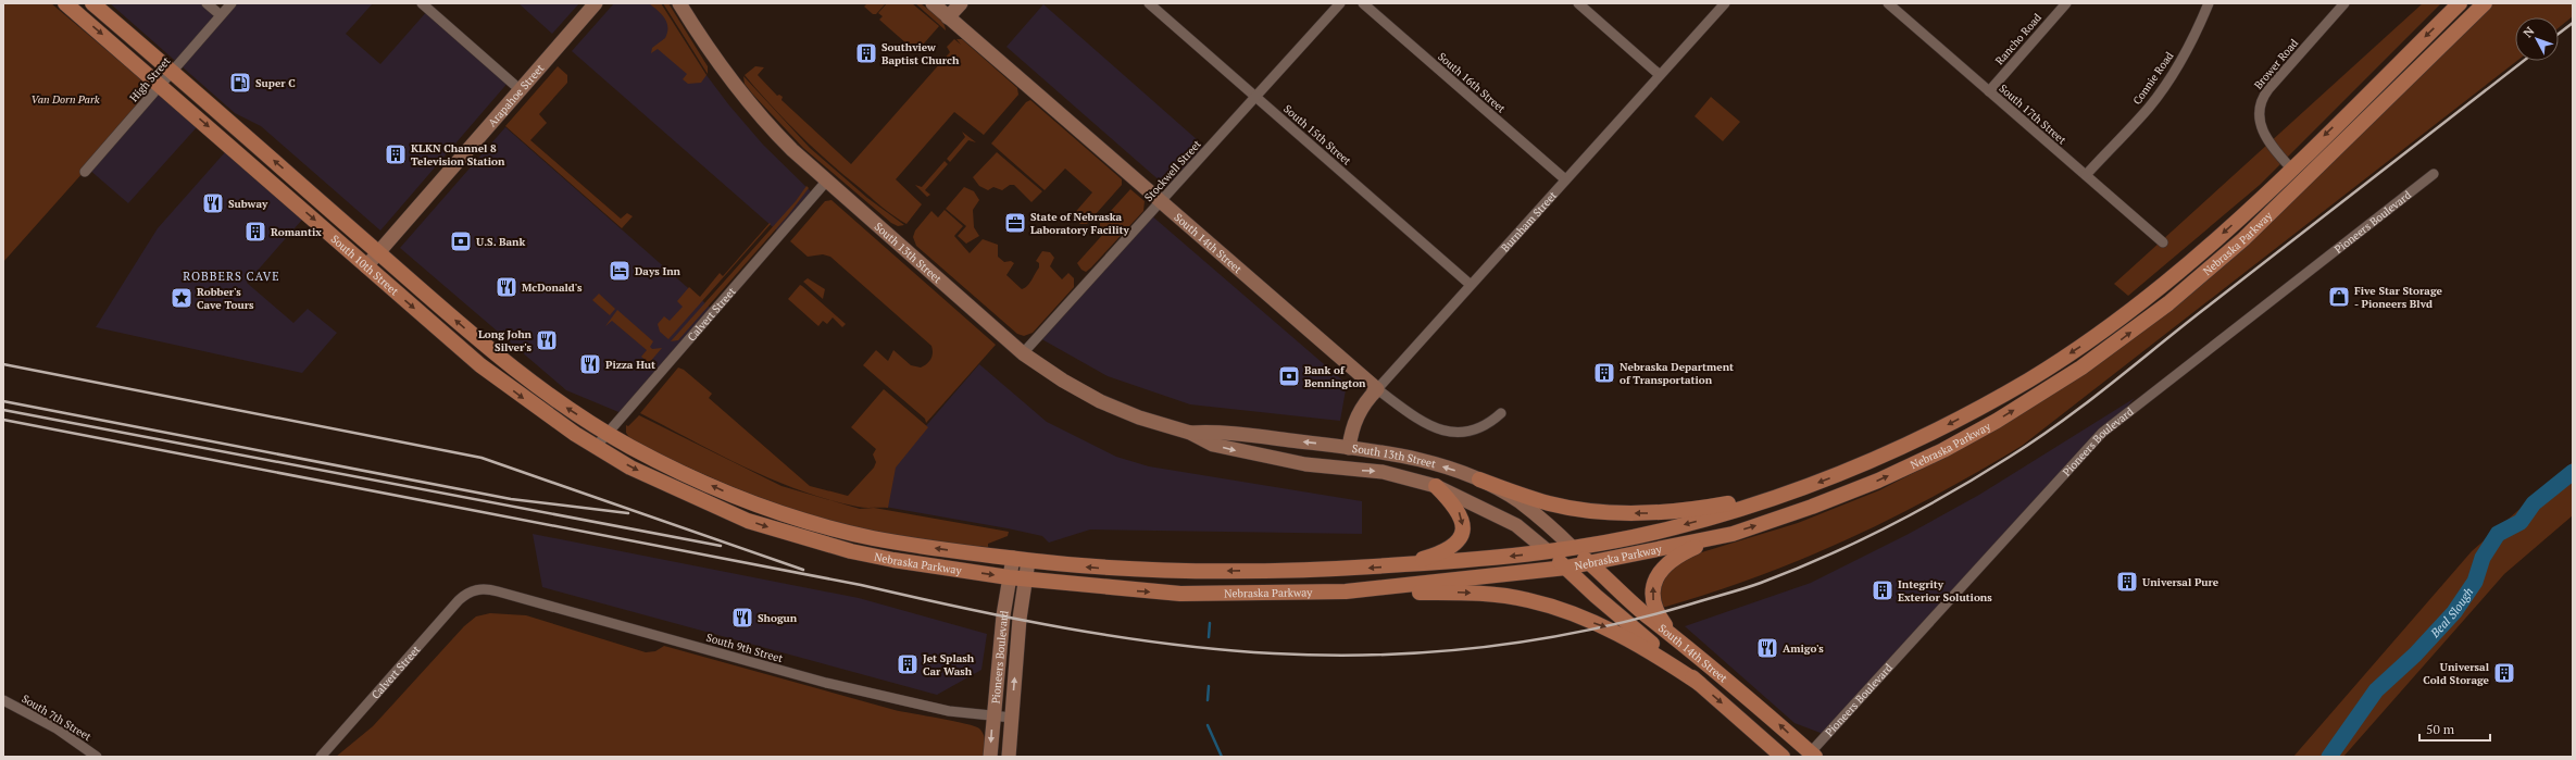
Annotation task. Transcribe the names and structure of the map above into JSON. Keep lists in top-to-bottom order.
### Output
{
  "streets": {
    "main road": [
      "Arapahoe Street",
      "Burnham Street",
      "Pioneers Boulevard",
      "South 14th Street",
      "Nebraska Parkway",
      "South 13th Street",
      "South 10th Street"
    ],
    "street": [
      "Rancho Road",
      "Brower Road",
      "Connie Road",
      "High Street",
      "South 16th Street",
      "South 17th Street",
      "South 15th Street",
      "Stockwell Street",
      "Calvert Street",
      "South 9th Street",
      "South 7th Street"
    ]
  },
  "crossings": [
    ["Rancho Road", "South 17th Street"],
    ["Brower Road", "Nebraska Parkway"],
    ["Connie Road", "South 17th Street"],
    ["High Street", "South 10th Street"],
    ["South 16th Street", "Burnham Street"],
    ["Arapahoe Street", "South 10th Street"],
    ["South 15th Street", "Stockwell Street"],
    ["South 15th Street", "Burnham Street"],
    ["Stockwell Street", "South 14th Street"],
    ["Stockwell Street", "South 13th Street"],
    ["Burnham Street", "South 14th Street"],
    ["Burnham Street", "South 13th Street"],
    ["Pioneers Boulevard", "South 14th Street"],
    ["Pioneers Boulevard", "Nebraska Parkway"],
    ["Pioneers Boulevard", "South 9th Street"],
    ["South 14th Street", "Nebraska Parkway"],
    ["South 14th Street", "South 13th Street"],
    ["Nebraska Parkway", "South 13th Street"],
    ["Nebraska Parkway", "South 10th Street"],
    ["Nebraska Parkway", "Calvert Street"],
    ["South 13th Street", "Calvert Street"],
    ["South 10th Street", "Calvert Street"],
    ["Calvert Street", "South 9th Street"]
  ],
  "districts": ["ROBBERS CAVE"],
  "water": ["Beal Slough"],
  "parks": ["Van Dorn Park"],
  "places": {
    "building": [
      "Southview Baptist Church",
      "KLKN Channel 8 Television Station",
      "Romantix",
      "Nebraska Department of Transportation",
      "Universal Pure",
      "Integrity Exterior Solutions",
      "Jet Splash Car Wash",
      "Universal Cold Storage"
    ],
    "fuel station": ["Super C"],
    "restaurant": [
      "Subway",
      "McDonald's",
      "Long John Silver's",
      "Pizza Hut",
      "Shogun",
      "Amigo's"
    ],
    "office": ["State of Nebraska Laboratory Facility"],
    "bank": ["U.S. Bank", "Bank of Bennington"],
    "hotel": ["Days Inn"],
    "shop": ["Five Star Storage - Pioneers Blvd"],
    "place": ["Robber's Cave Tours"]
  },
  "scale_bar": "50 m",
  "north": "top left"
}
